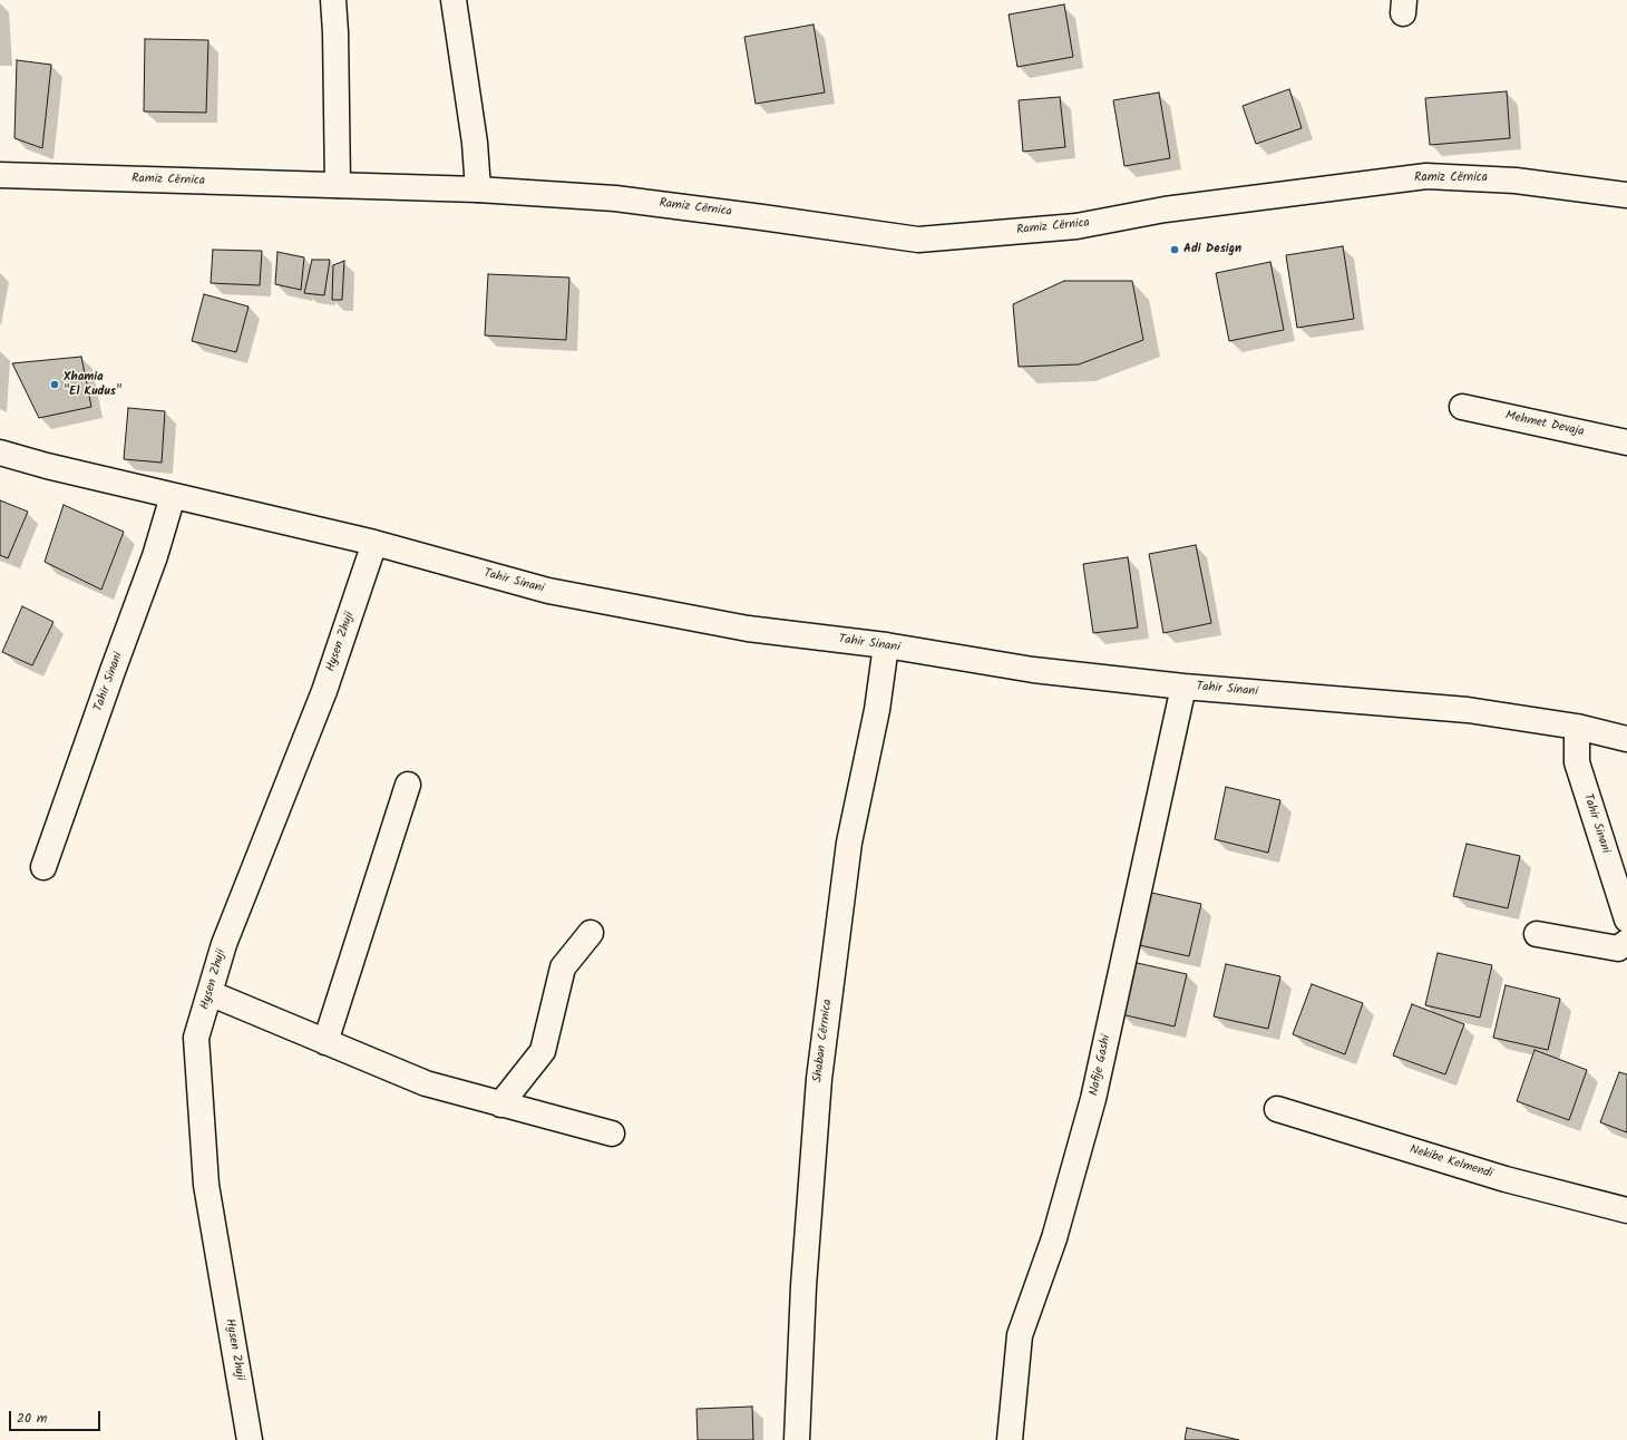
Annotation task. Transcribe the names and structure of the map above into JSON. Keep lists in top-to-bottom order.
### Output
{
  "streets": {
    "street": [
      "Ramiz Cërnica",
      "Mehmet Devaja",
      "Tahir Sinani",
      "Hysen Zhuji",
      "Shaban Cërrnica",
      "Nafije Gashi",
      "Nekibe Kelmendi"
    ]
  },
  "crossings": [
    ["Tahir Sinani", "Hysen Zhuji"],
    ["Tahir Sinani", "Shaban Cërrnica"],
    ["Tahir Sinani", "Nafije Gashi"]
  ],
  "places": ["Adi Design", "Xhamia \"El Kudus\""],
  "scale_bar": "20 m"
}
